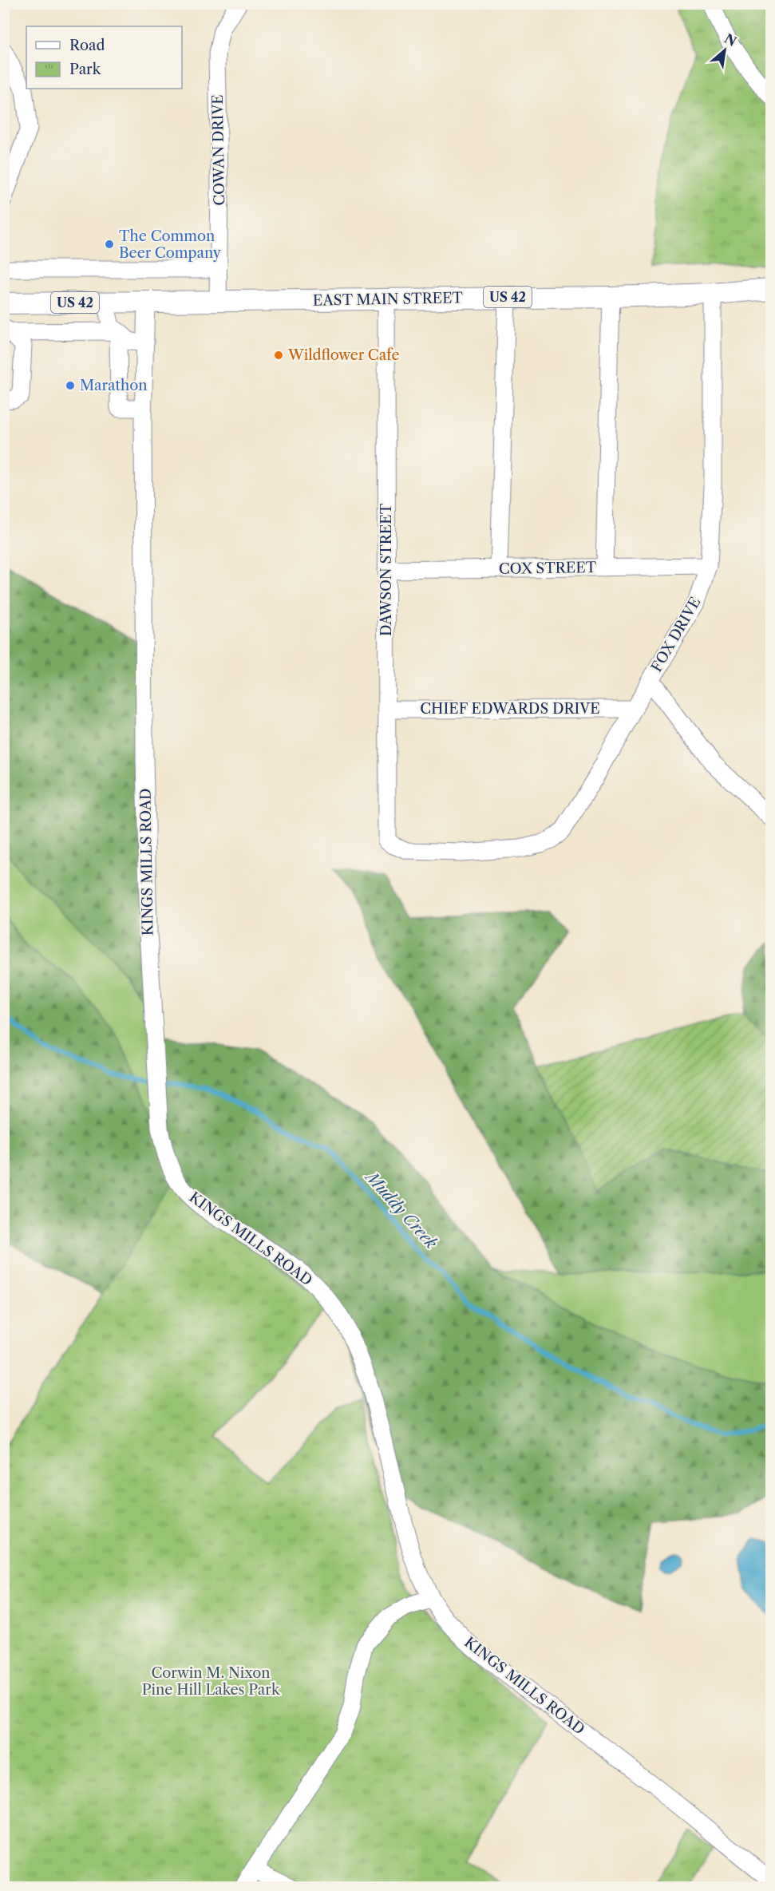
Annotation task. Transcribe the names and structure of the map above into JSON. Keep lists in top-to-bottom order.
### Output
{
  "streets": {
    "main road": ["US 42", "EAST MAIN STREET"],
    "street": [
      "COWAN DRIVE",
      "COX STREET",
      "DAWSON STREET",
      "FOX DRIVE",
      "CHIEF EDWARDS DRIVE",
      "KINGS MILLS ROAD"
    ]
  },
  "crossings": [
    ["COWAN DRIVE", "EAST MAIN STREET"],
    ["EAST MAIN STREET", "DAWSON STREET"],
    ["EAST MAIN STREET", "FOX DRIVE"],
    ["EAST MAIN STREET", "KINGS MILLS ROAD"],
    ["COX STREET", "DAWSON STREET"],
    ["COX STREET", "FOX DRIVE"],
    ["DAWSON STREET", "FOX DRIVE"],
    ["DAWSON STREET", "CHIEF EDWARDS DRIVE"],
    ["FOX DRIVE", "CHIEF EDWARDS DRIVE"]
  ],
  "water": ["Muddy Creek"],
  "parks": ["Corwin M. Nixon Pine Hill Lakes Park"],
  "places": ["The Common Beer Company", "Wildflower Cafe", "Marathon"],
  "legend": ["Road", "Park"],
  "north": "top right"
}
